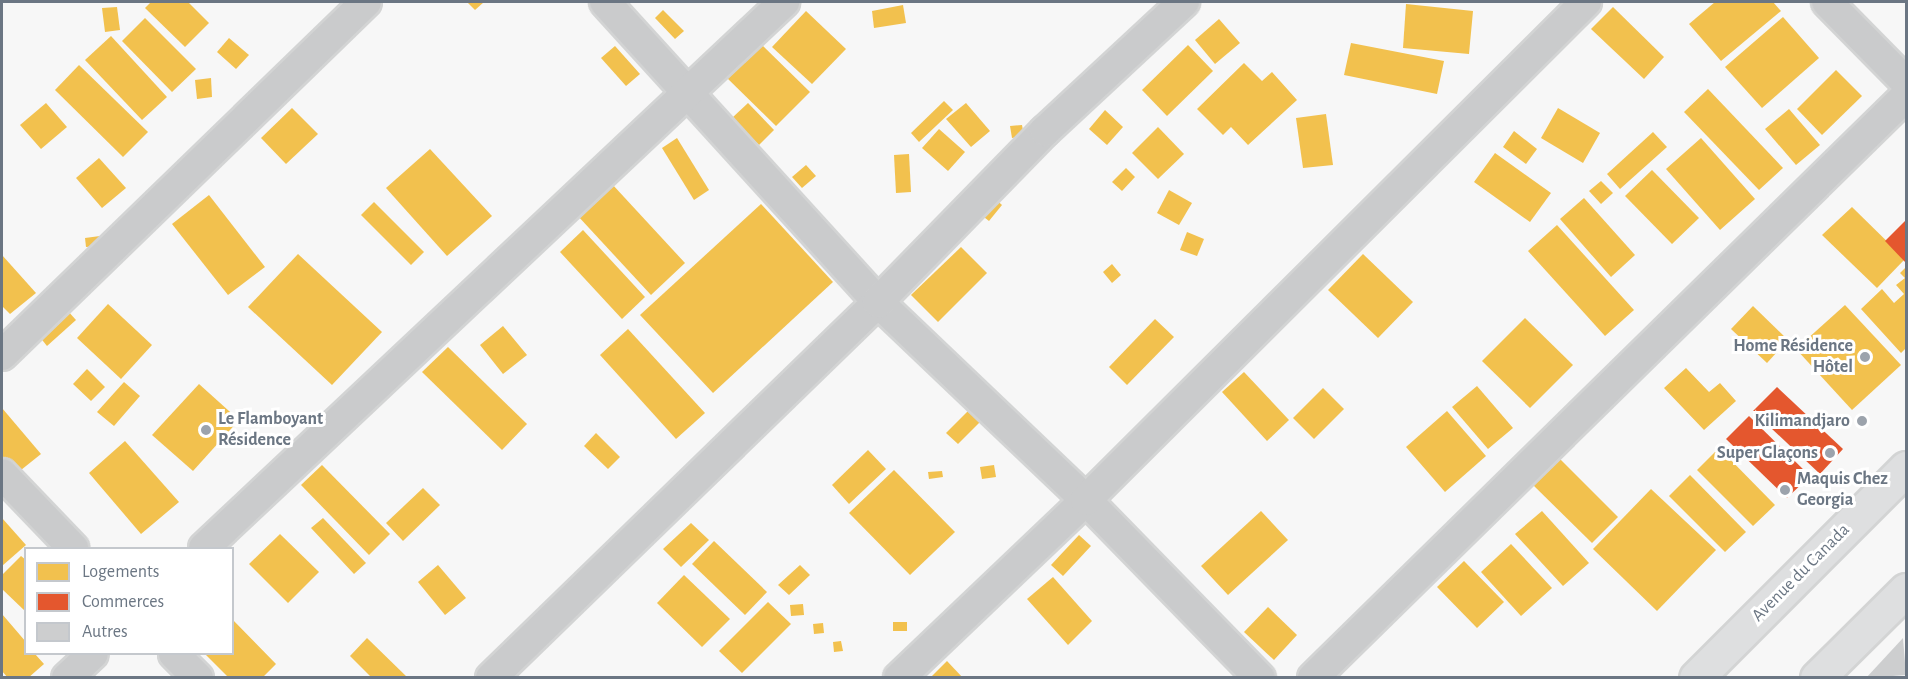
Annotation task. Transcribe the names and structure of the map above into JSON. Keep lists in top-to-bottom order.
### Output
{
  "streets": {
    "main road": ["Avenue du Canada"]
  },
  "places": [
    "Home Résidence Hôtel",
    "Kilimandjaro",
    "Le Flamboyant Résidence",
    "Super Glaçons",
    "Maquis Chez Georgia"
  ],
  "legend": ["Logements", "Commerces", "Autres"]
}
